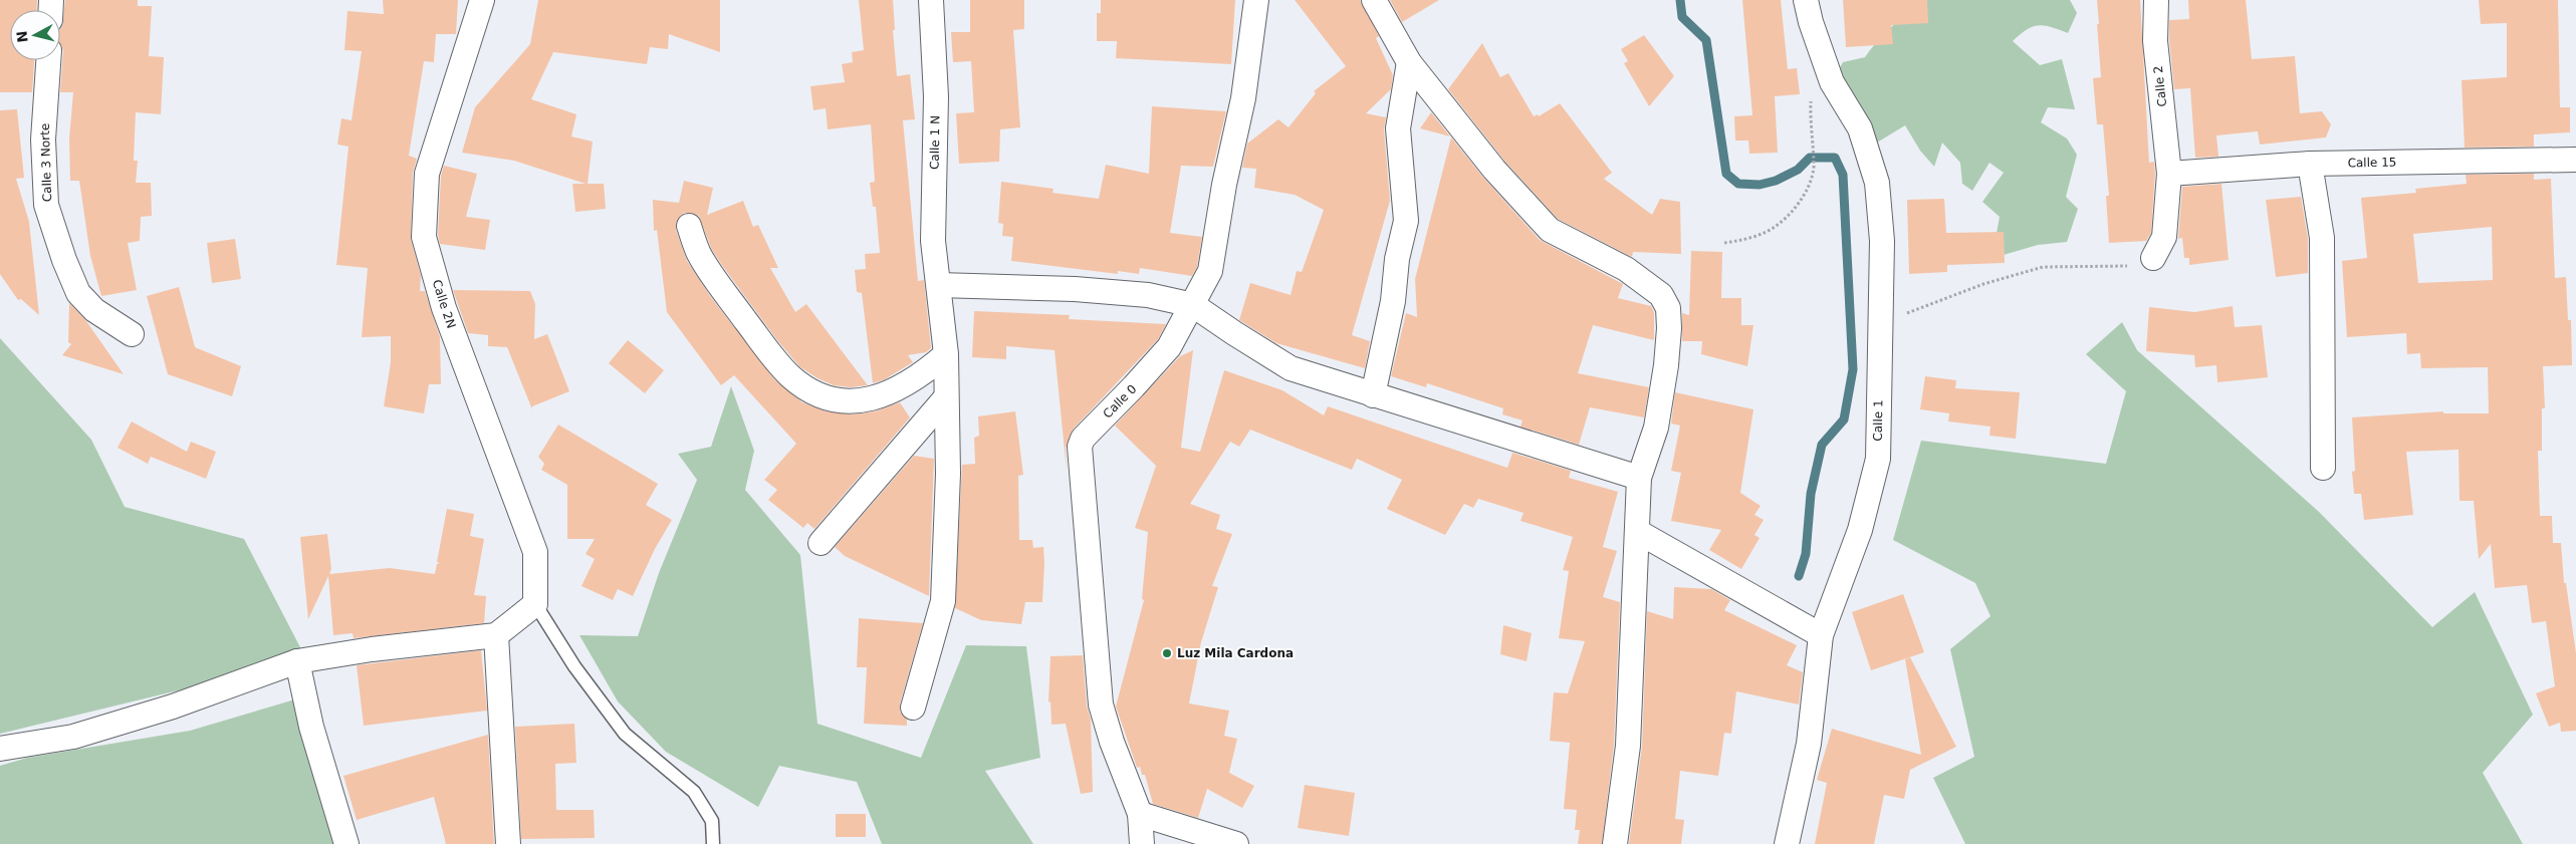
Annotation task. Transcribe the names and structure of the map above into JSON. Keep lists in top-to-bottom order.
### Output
{
  "streets": {
    "street": [
      "Calle 2",
      "Calle 1 N",
      "Calle 3 Norte",
      "Calle 15",
      "Calle 2N",
      "Calle 0",
      "Calle 1"
    ]
  },
  "crossings": [
    ["Calle 2", "Calle 15"]
  ],
  "places": ["Luz Mila Cardona"],
  "north": "left"
}
